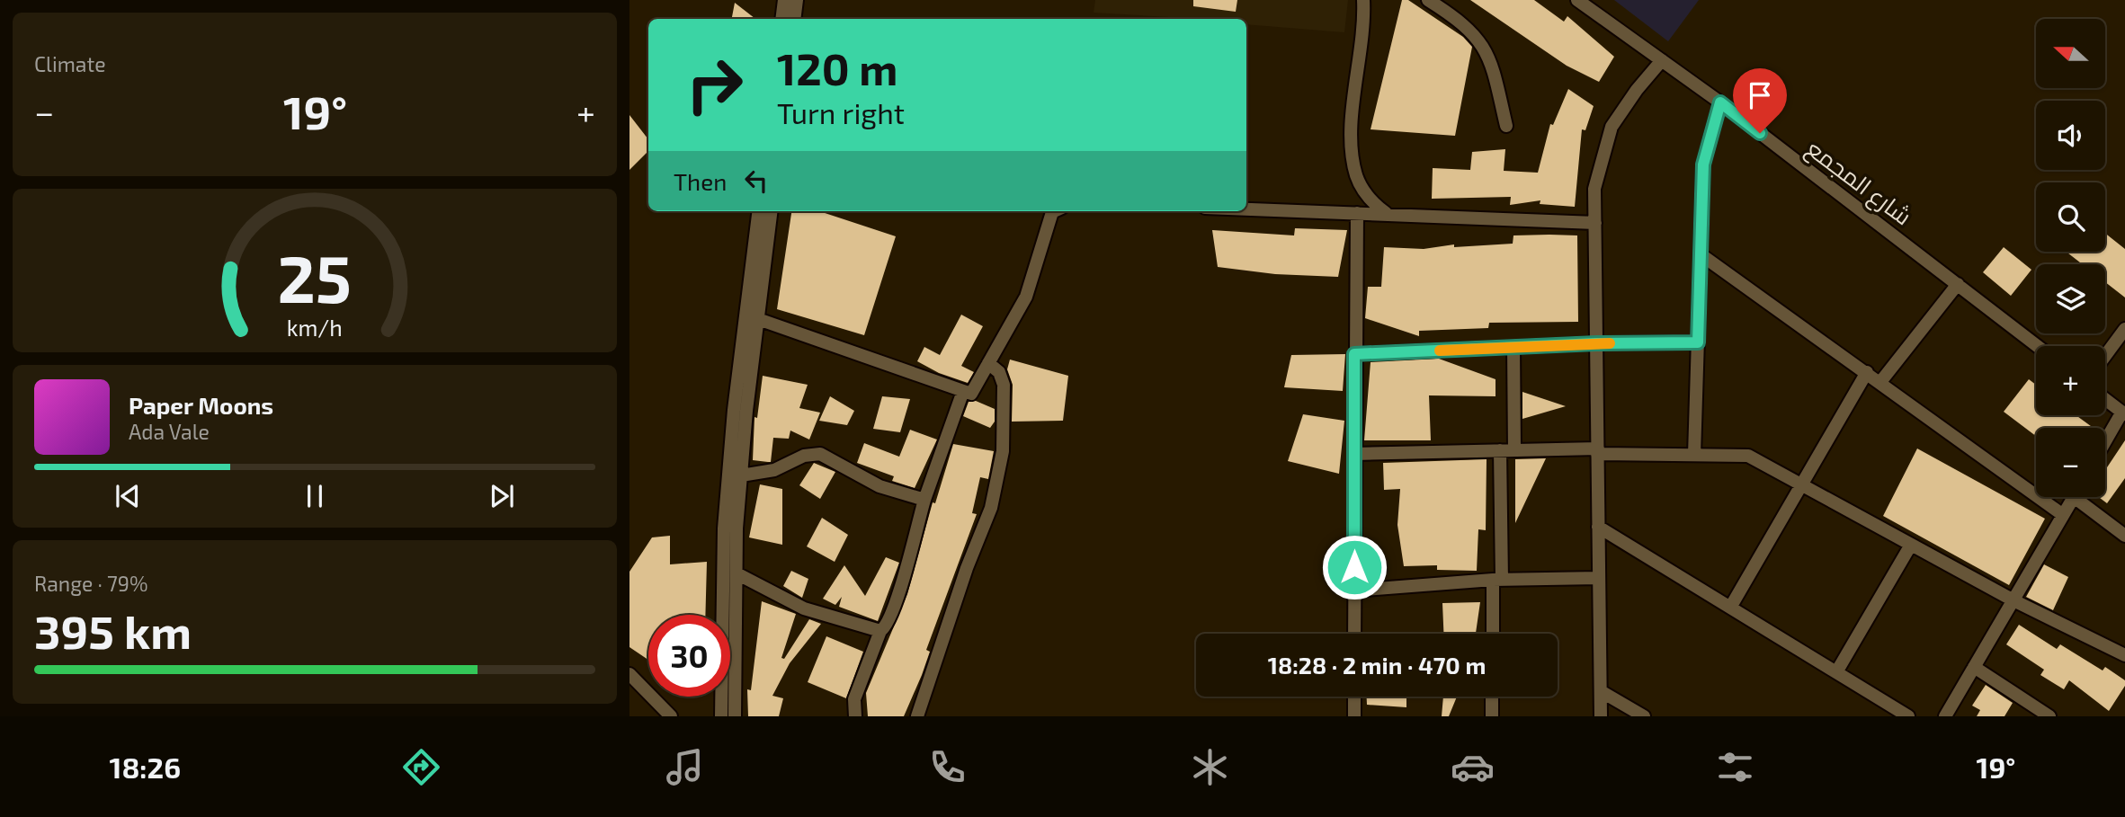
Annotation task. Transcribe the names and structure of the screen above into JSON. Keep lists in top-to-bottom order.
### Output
{
  "streets": {
    "street": ["شارع المجمع"]
  },
  "north": "left",
  "page": {
    "tile": [
      "Climate",
      ["Range · 79%", "395 km"]
    ],
    "map_buttons": ["+", "−"],
    "turn": ["120 m", "Turn right"],
    "heat": ["−", "19°", "+"],
    "then": "Then",
    "song": ["Paper Moons", "Ada Vale"],
    "limit": "30",
    "trip": "18:28 · 2 min · 470 m",
    "tabs": ["18:26", "19°"],
    "gauge": ["25", "km/h"]
  }
}
